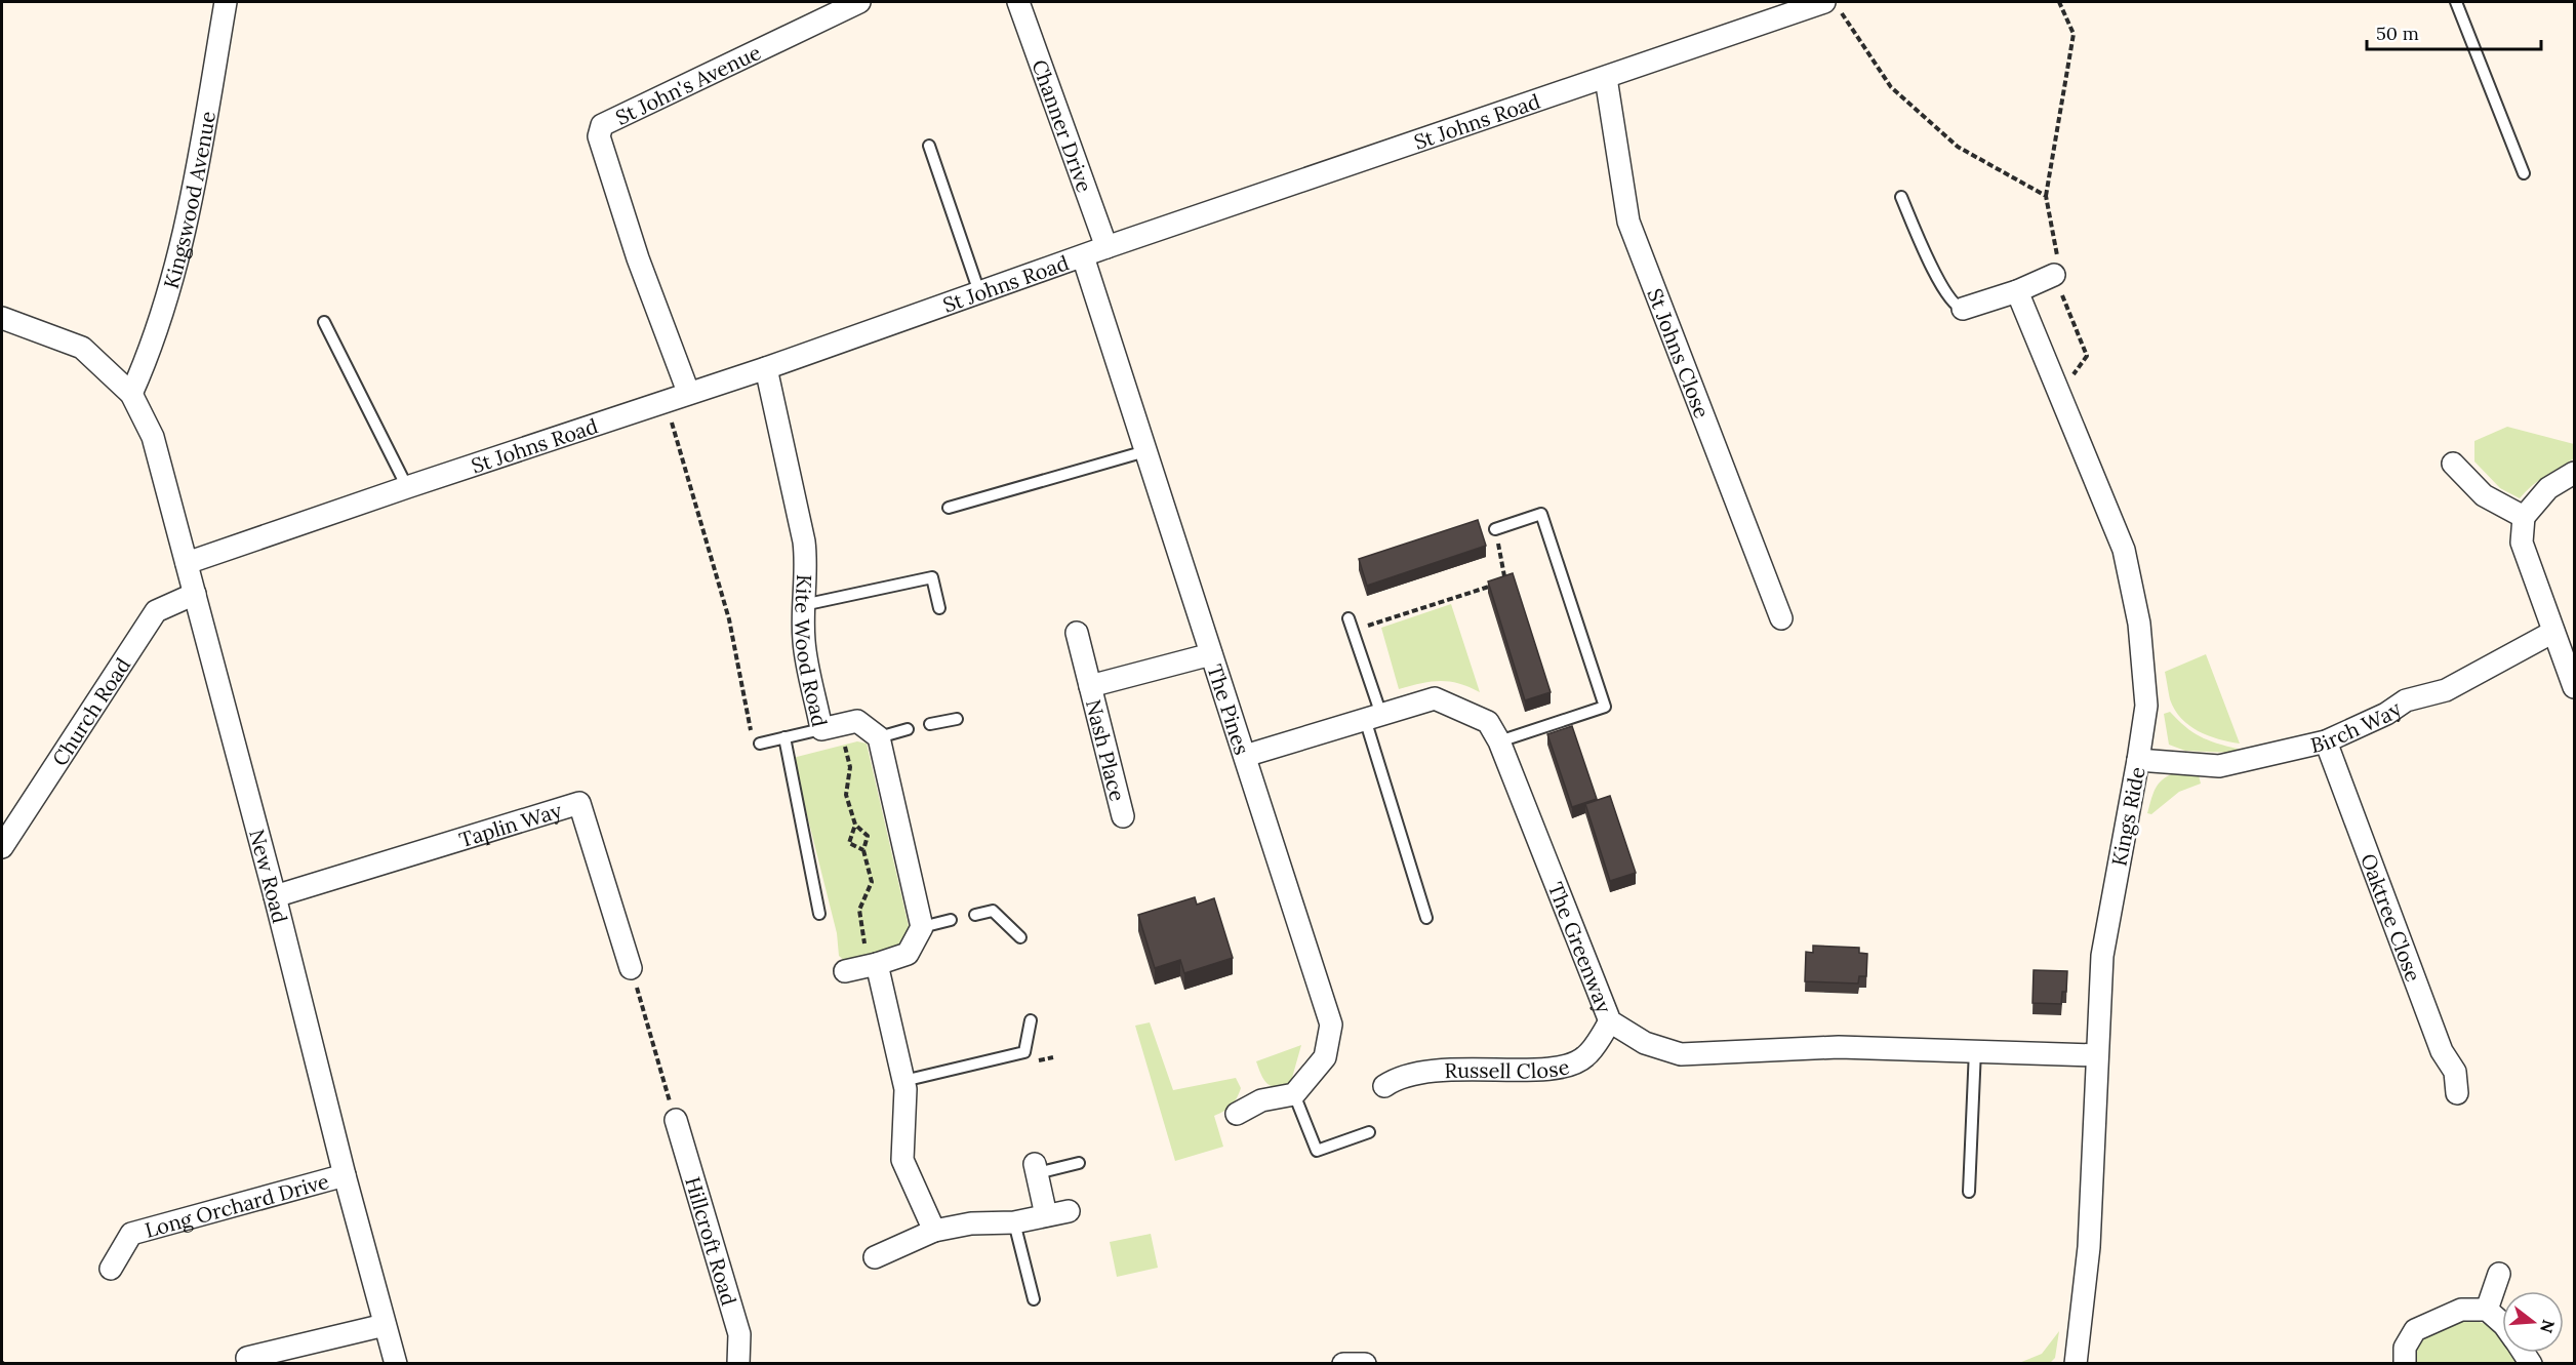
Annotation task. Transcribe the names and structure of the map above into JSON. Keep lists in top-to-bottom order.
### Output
{
  "streets": {
    "street": [
      "St John's Avenue",
      "St Johns Road",
      "Channer Drive",
      "Kingswood Avenue",
      "St Johns Close",
      "Kite Wood Road",
      "The Pines",
      "Church Road",
      "Birch Way",
      "Nash Place",
      "Kings Ride",
      "Taplin Way",
      "New Road",
      "Oaktree Close",
      "The Greenway",
      "Russell Close",
      "Long Orchard Drive",
      "Hillcroft Road"
    ]
  },
  "crossings": [
    ["St John's Avenue", "St Johns Road"],
    ["St Johns Road", "Channer Drive"],
    ["St Johns Road", "St Johns Close"],
    ["St Johns Road", "Kite Wood Road"],
    ["St Johns Road", "The Pines"],
    ["St Johns Road", "New Road"],
    ["Kingswood Avenue", "New Road"],
    ["The Pines", "Nash Place"],
    ["The Pines", "The Greenway"],
    ["Church Road", "New Road"],
    ["Birch Way", "Kings Ride"],
    ["Birch Way", "Oaktree Close"],
    ["Kings Ride", "The Greenway"],
    ["Taplin Way", "New Road"],
    ["New Road", "Long Orchard Drive"],
    ["The Greenway", "Russell Close"]
  ],
  "scale_bar": "50 m",
  "north": "right"
}
